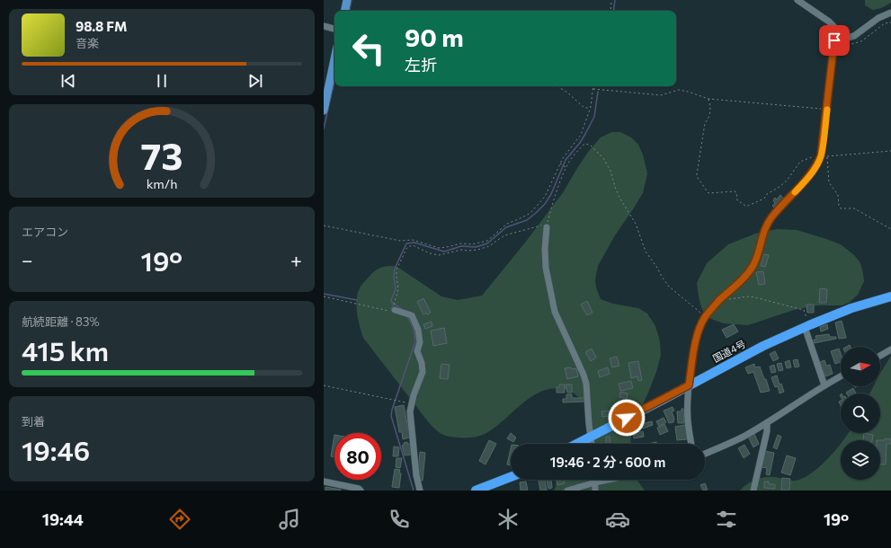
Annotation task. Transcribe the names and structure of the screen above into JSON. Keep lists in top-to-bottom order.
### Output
{
  "streets": {
    "highway": ["国道4号"]
  },
  "north": "right",
  "page": {
    "turn": ["90 m", "左折"],
    "song": ["98.8 FM", "音楽"],
    "tile": [
      "エアコン",
      ["航続距離 · 83%", "415 km"],
      ["到着", "19:46"]
    ],
    "heat": ["−", "19°", "+"],
    "limit": "80",
    "trip": "19:46 · 2 分 · 600 m",
    "tabs": ["19:44", "19°"],
    "gauge": ["73", "km/h"]
  }
}
